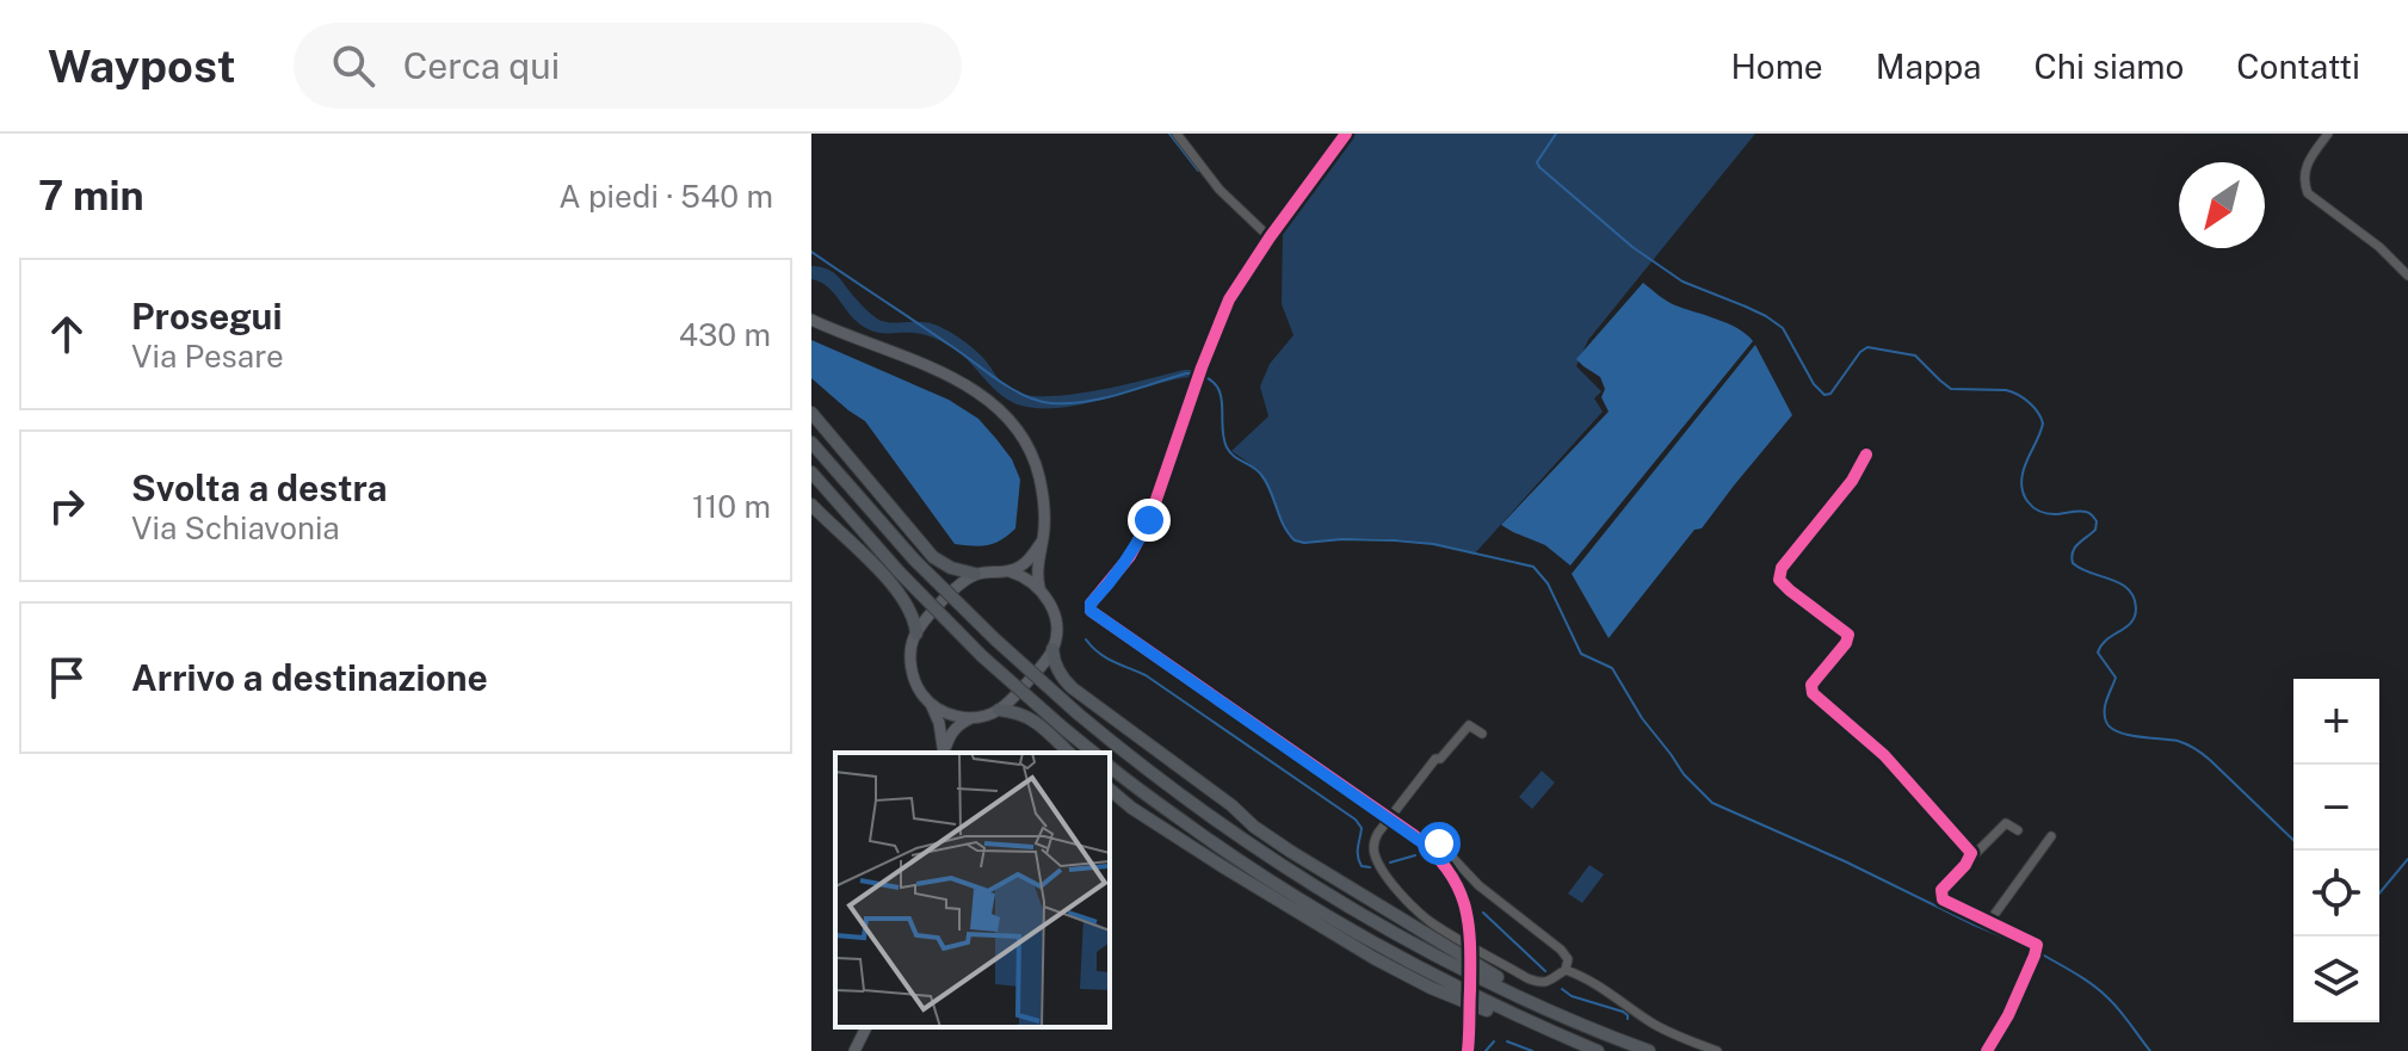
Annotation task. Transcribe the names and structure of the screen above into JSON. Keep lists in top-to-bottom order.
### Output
{
  "north": "bottom left",
  "page": {
    "header": "Waypost",
    "search": "Cerca qui",
    "nav": [
      "Home",
      "Mappa",
      "Chi siamo",
      "Contatti"
    ],
    "heading": ["7 min", "A piedi · 540 m"],
    "list": [
      ["Prosegui", "Via Pesare", "430 m"],
      ["Svolta a destra", "Via Schiavonia", "110 m"],
      "Arrivo a destinazione"
    ],
    "map_buttons": ["+", "−"]
  }
}
